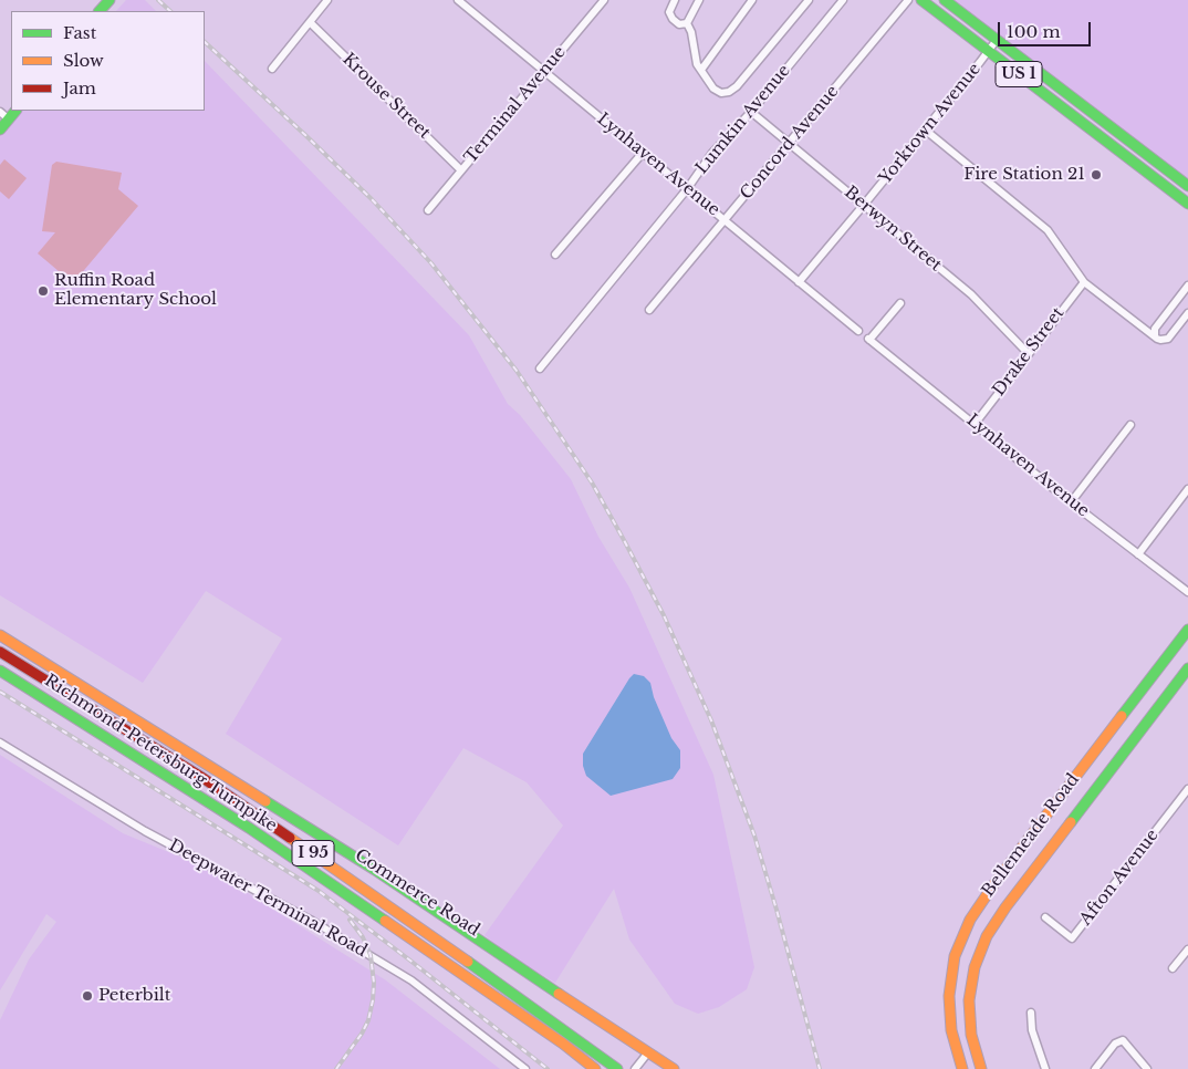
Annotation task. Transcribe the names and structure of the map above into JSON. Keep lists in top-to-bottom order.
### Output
{
  "streets": {
    "main road": [
      "US 1",
      "Richmond-Petersburg Turnpike",
      "Bellemeade Road",
      "I 95",
      "Commerce Road"
    ],
    "street": [
      "Krouse Street",
      "Terminal Avenue",
      "Lumkin Avenue",
      "Yorktown Avenue",
      "Concord Avenue",
      "Lynhaven Avenue",
      "Berwyn Street",
      "Drake Street",
      "Afton Avenue",
      "Deepwater Terminal Road"
    ]
  },
  "crossings": [
    ["US 1", "Yorktown Avenue"],
    ["Krouse Street", "Terminal Avenue"],
    ["Terminal Avenue", "Lynhaven Avenue"],
    ["Lumkin Avenue", "Lynhaven Avenue"],
    ["Lumkin Avenue", "Berwyn Street"],
    ["Yorktown Avenue", "Lynhaven Avenue"],
    ["Yorktown Avenue", "Berwyn Street"],
    ["Concord Avenue", "Lynhaven Avenue"],
    ["Concord Avenue", "Berwyn Street"],
    ["Lynhaven Avenue", "Drake Street"],
    ["Berwyn Street", "Drake Street"]
  ],
  "places": ["Fire Station 21", "Ruffin Road Elementary School", "Peterbilt"],
  "legend": ["Fast", "Slow", "Jam"],
  "scale_bar": "100 m"
}
